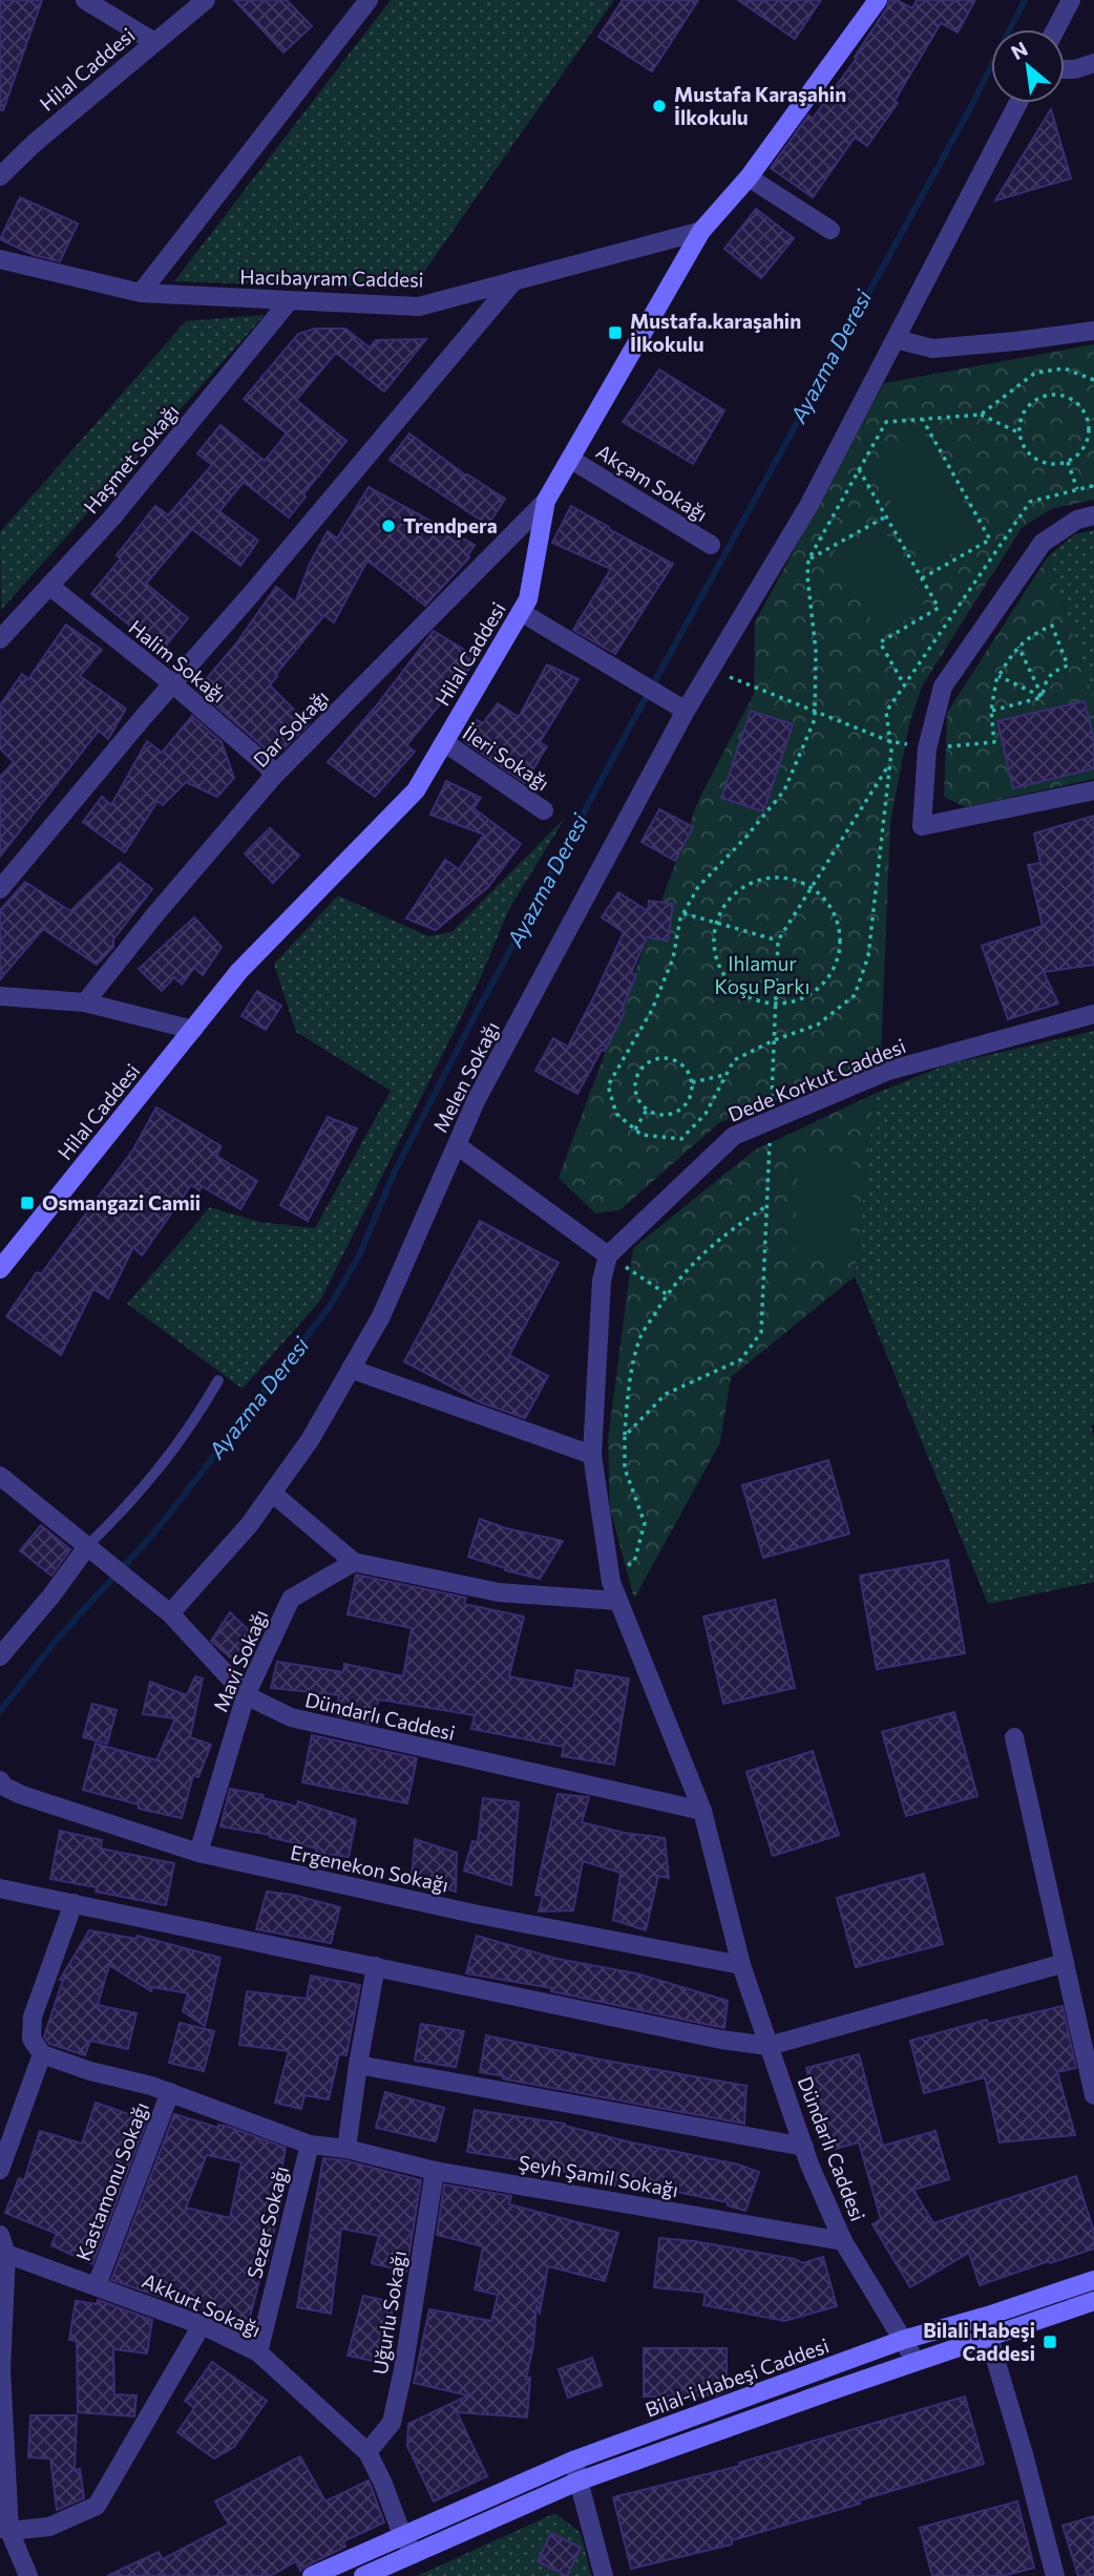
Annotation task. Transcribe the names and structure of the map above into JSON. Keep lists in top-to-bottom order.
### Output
{
  "streets": {
    "street": [
      "Hilal Caddesi",
      "Hacıbayram Caddesi",
      "Haşmet Sokağı",
      "Akçam Sokağı",
      "Halim Sokağı",
      "Dar Sokağı",
      "İleri Sokağı",
      "Melen Sokağı",
      "Dede Korkut Caddesi",
      "Mavi Sokağı",
      "Dündarlı Caddesi",
      "Ergenekon Sokağı",
      "Şeyh Şamil Sokağı",
      "Kastamonu Sokağı",
      "Sezer Sokağı",
      "Akkurt Sokağı",
      "Uğurlu Sokağı",
      "Bilal-i Habeşi Caddesi"
    ]
  },
  "crossings": [
    ["Hilal Caddesi", "Hacıbayram Caddesi"],
    ["Hilal Caddesi", "Akçam Sokağı"],
    ["Hilal Caddesi", "Dar Sokağı"],
    ["Hilal Caddesi", "İleri Sokağı"],
    ["Hacıbayram Caddesi", "Haşmet Sokağı"],
    ["Haşmet Sokağı", "Halim Sokağı"],
    ["Halim Sokağı", "Dar Sokağı"],
    ["Melen Sokağı", "Dündarlı Caddesi"],
    ["Dede Korkut Caddesi", "Dündarlı Caddesi"],
    ["Mavi Sokağı", "Dündarlı Caddesi"],
    ["Mavi Sokağı", "Ergenekon Sokağı"],
    ["Dündarlı Caddesi", "Ergenekon Sokağı"],
    ["Dündarlı Caddesi", "Şeyh Şamil Sokağı"],
    ["Dündarlı Caddesi", "Bilal-i Habeşi Caddesi"],
    ["Şeyh Şamil Sokağı", "Kastamonu Sokağı"],
    ["Şeyh Şamil Sokağı", "Sezer Sokağı"],
    ["Şeyh Şamil Sokağı", "Uğurlu Sokağı"],
    ["Kastamonu Sokağı", "Akkurt Sokağı"],
    ["Sezer Sokağı", "Akkurt Sokağı"],
    ["Akkurt Sokağı", "Uğurlu Sokağı"],
    ["Akkurt Sokağı", "Bilal-i Habeşi Caddesi"]
  ],
  "water": ["Ayazma Deresi"],
  "parks": ["Ihlamur Koşu Parkı"],
  "places": {
    "other": ["Mustafa Karaşahin İlkokulu", "Trendpera"],
    "transit": ["Mustafa.karaşahin İlkokulu", "Osmangazi Camii", "Bilali Habeşi Caddesi"]
  },
  "north": "top left"
}
